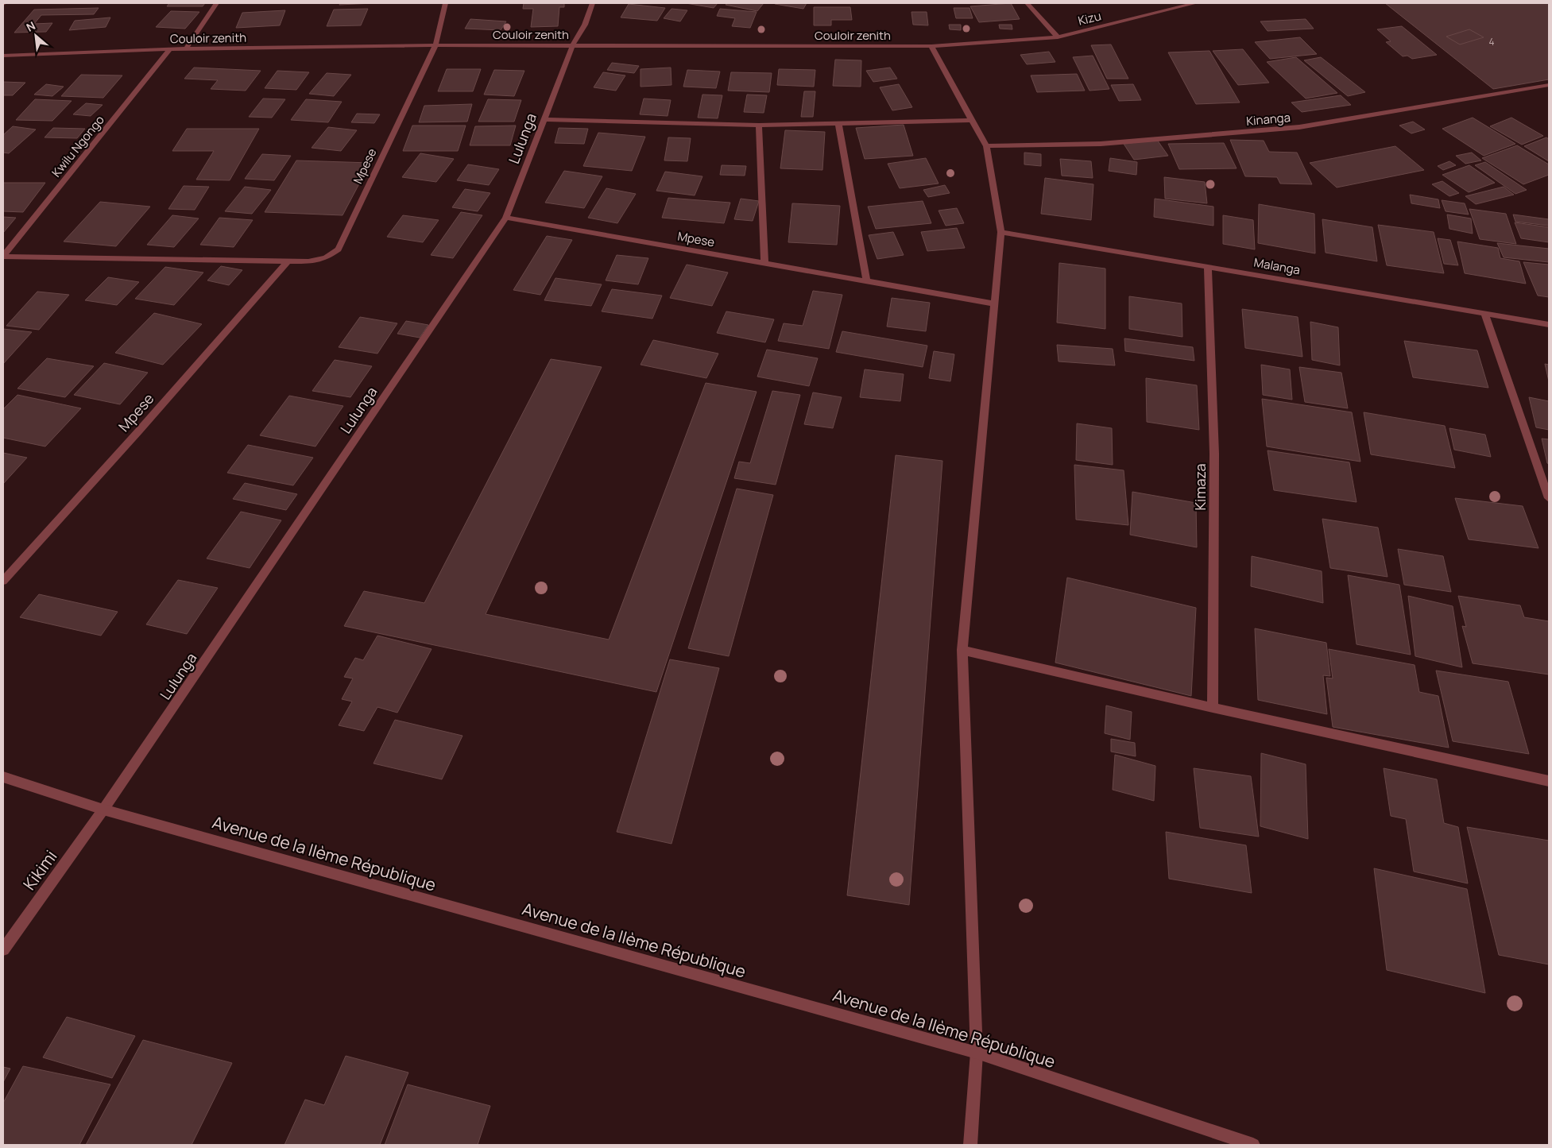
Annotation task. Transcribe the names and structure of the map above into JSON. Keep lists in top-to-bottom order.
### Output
{
  "streets": {
    "street": [
      "Kizu",
      "Couloir zenith",
      "Kinanga",
      "Lulunga",
      "Kwilu Ngongo",
      "Mpese",
      "Malanga",
      "Kimaza",
      "Avenue de la IIème République",
      "Kikimi"
    ]
  },
  "crossings": [
    ["Kizu", "Couloir zenith"],
    ["Couloir zenith", "Lulunga"],
    ["Couloir zenith", "Kwilu Ngongo"],
    ["Couloir zenith", "Mpese"],
    ["Lulunga", "Mpese"],
    ["Lulunga", "Avenue de la IIème République"],
    ["Lulunga", "Kikimi"],
    ["Kwilu Ngongo", "Mpese"],
    ["Malanga", "Kimaza"],
    ["Avenue de la IIème République", "Kikimi"]
  ],
  "house_numbers": ["4"],
  "north": "top left"
}
